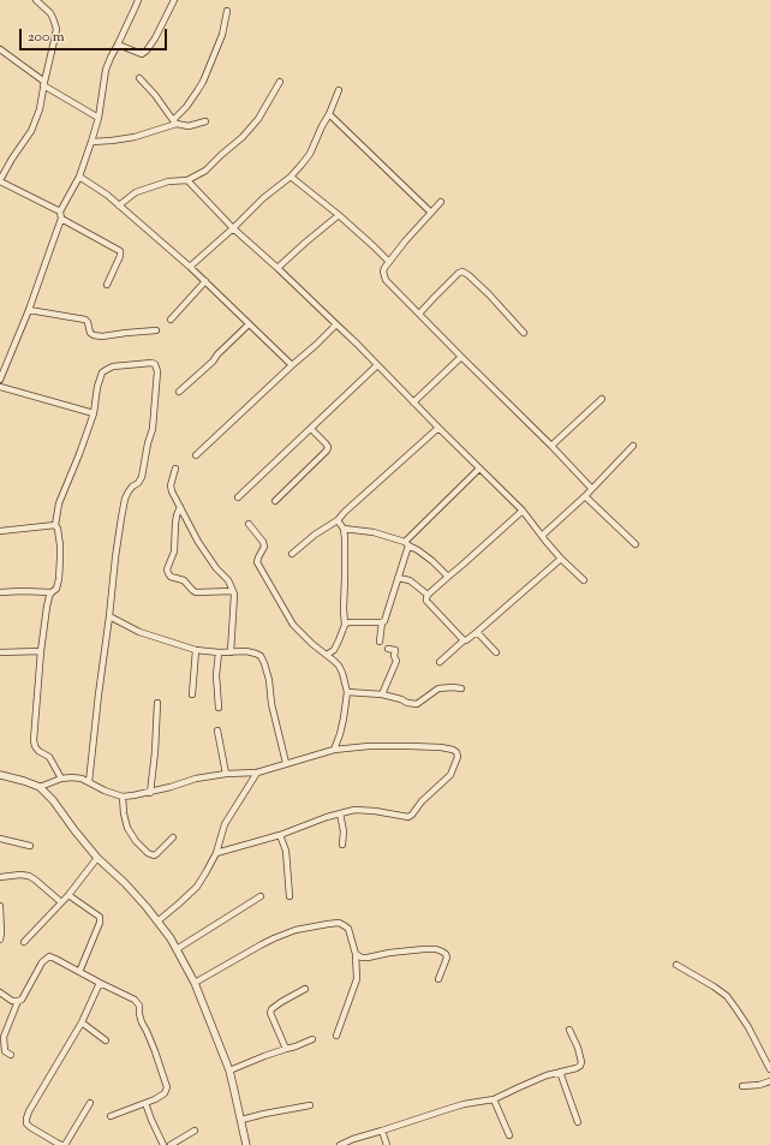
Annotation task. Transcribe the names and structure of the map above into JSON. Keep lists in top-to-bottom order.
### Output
{
  "scale_bar": "200 m"
}
